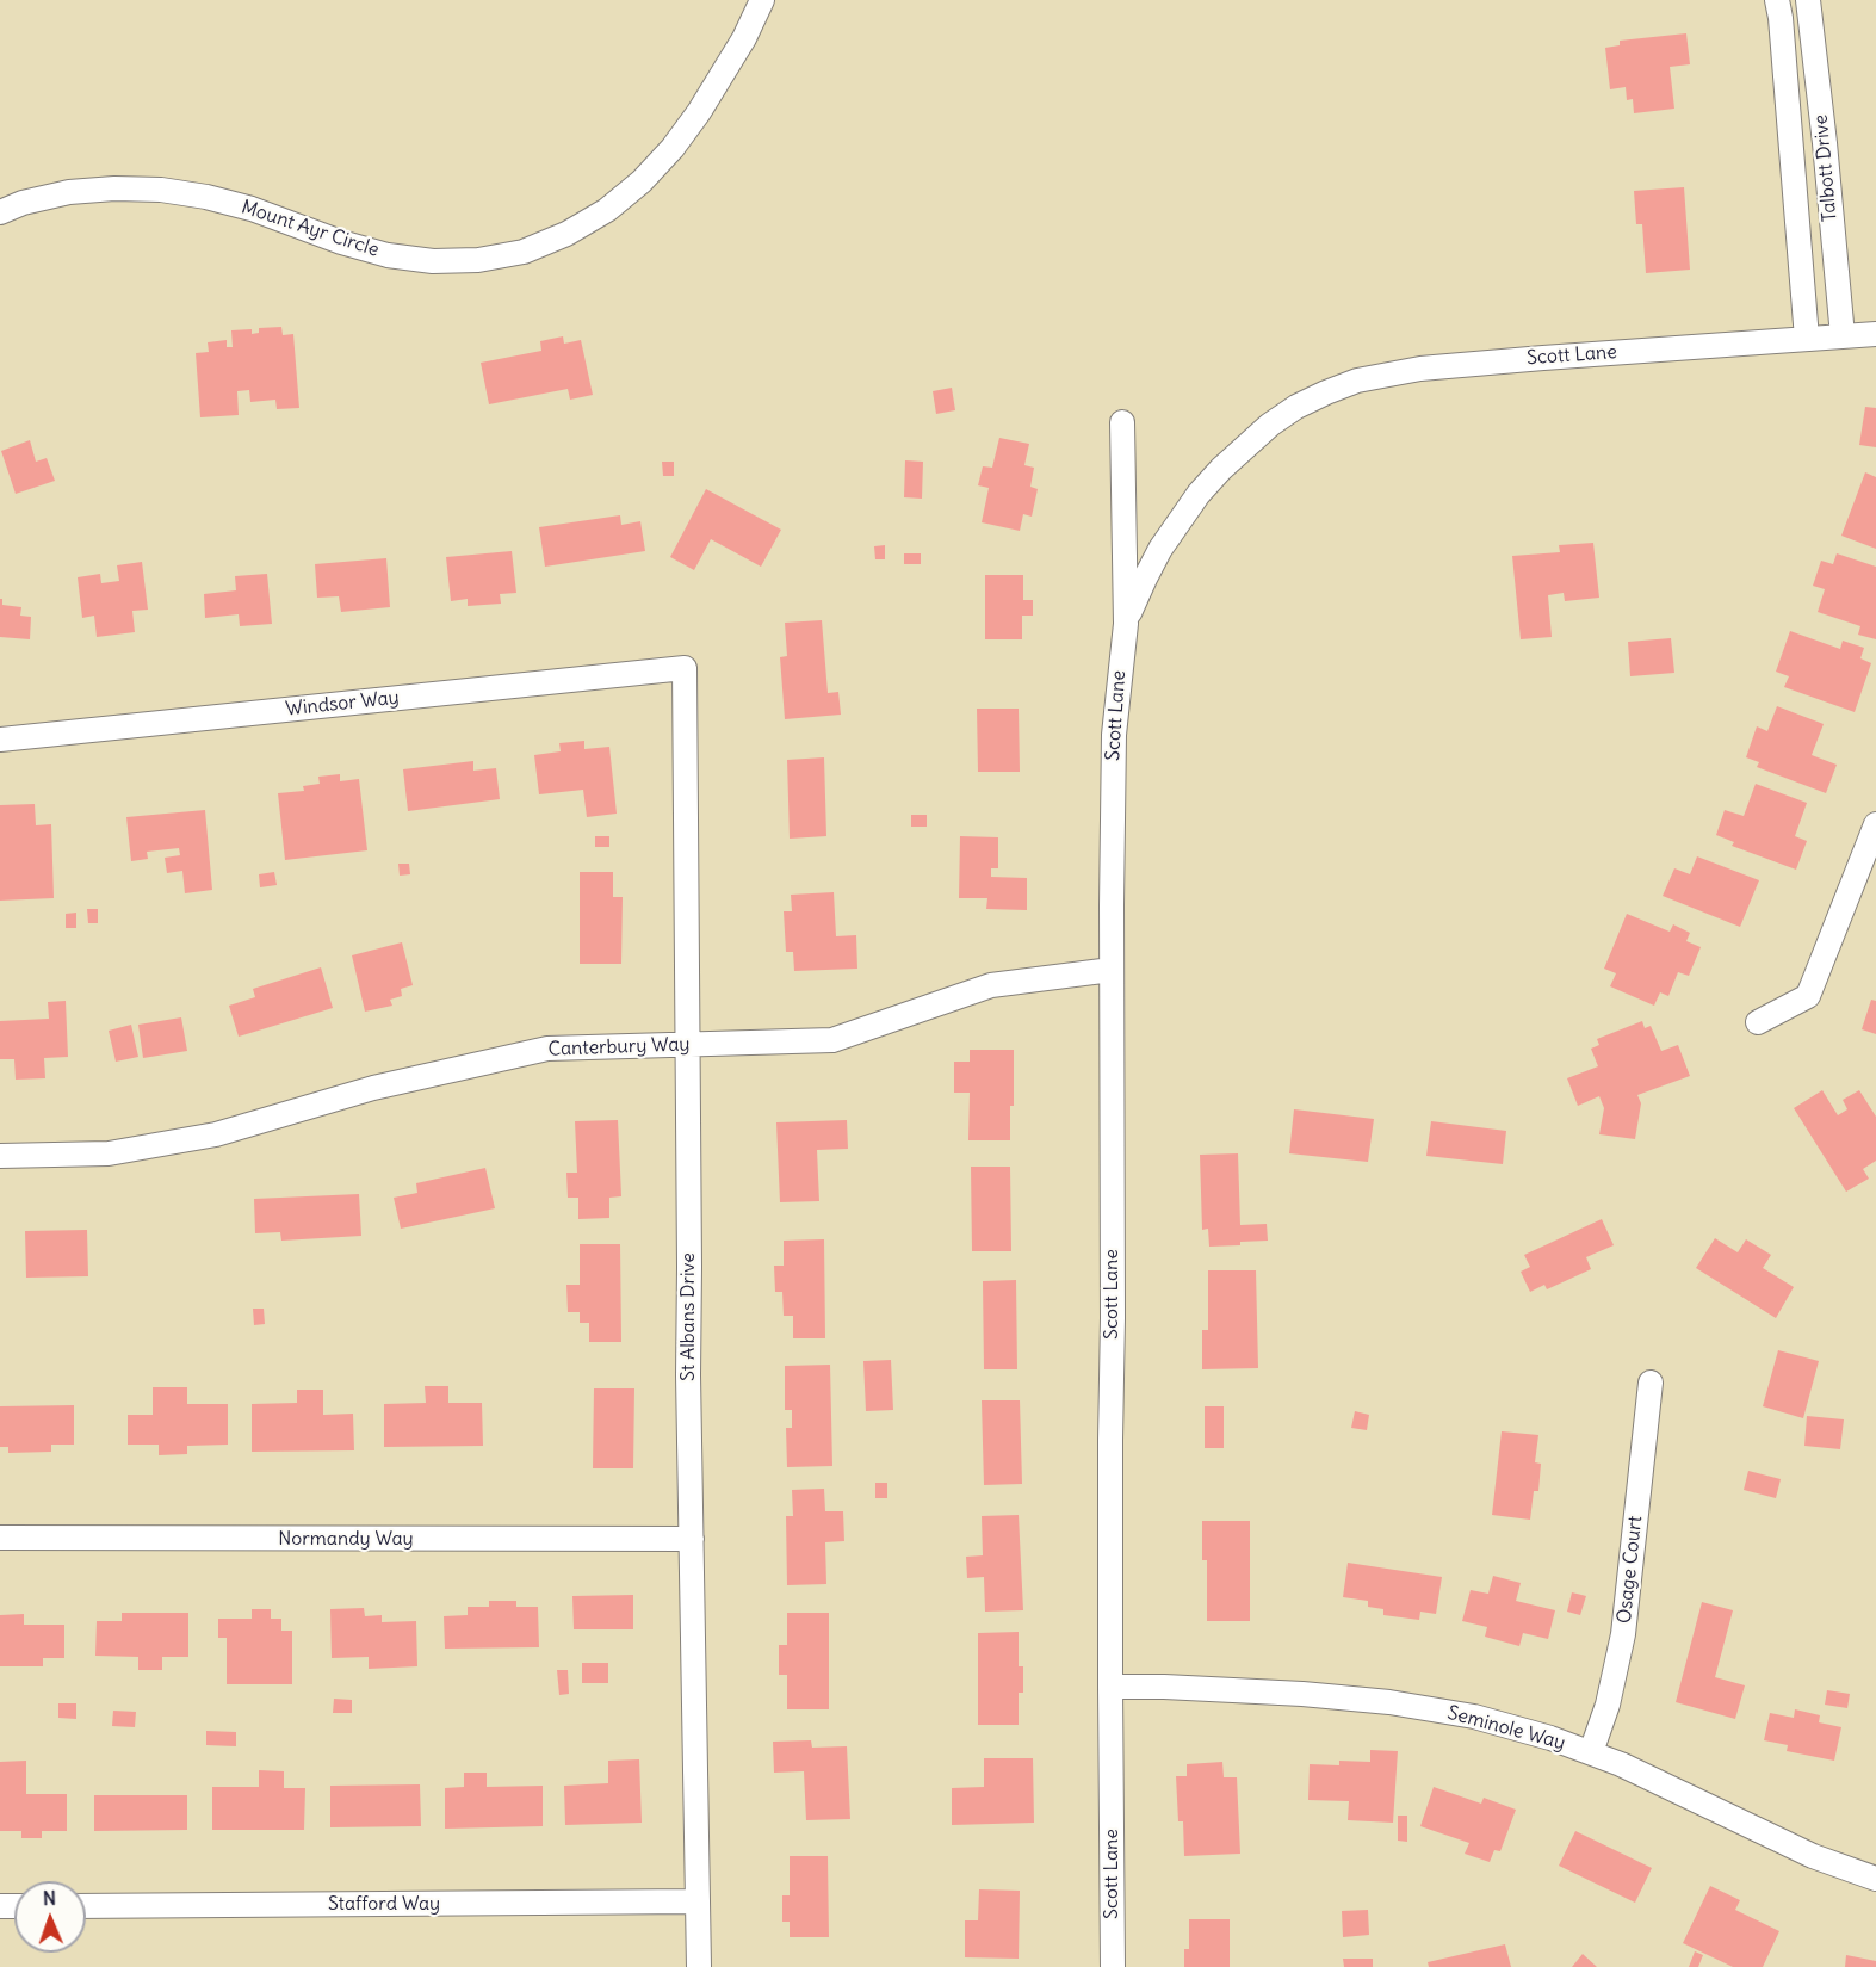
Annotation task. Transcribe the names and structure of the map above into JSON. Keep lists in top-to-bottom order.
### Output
{
  "streets": {
    "street": [
      "Talbott Drive",
      "Mount Ayr Circle",
      "Scott Lane",
      "Windsor Way",
      "Canterbury Way",
      "St Albans Drive",
      "Normandy Way",
      "Osage Court",
      "Seminole Way",
      "Stafford Way"
    ]
  },
  "crossings": [
    ["Talbott Drive", "Scott Lane"],
    ["Scott Lane", "Canterbury Way"],
    ["Scott Lane", "Seminole Way"],
    ["Windsor Way", "St Albans Drive"],
    ["Canterbury Way", "St Albans Drive"],
    ["St Albans Drive", "Normandy Way"],
    ["St Albans Drive", "Stafford Way"],
    ["Osage Court", "Seminole Way"]
  ],
  "north": "top"
}
